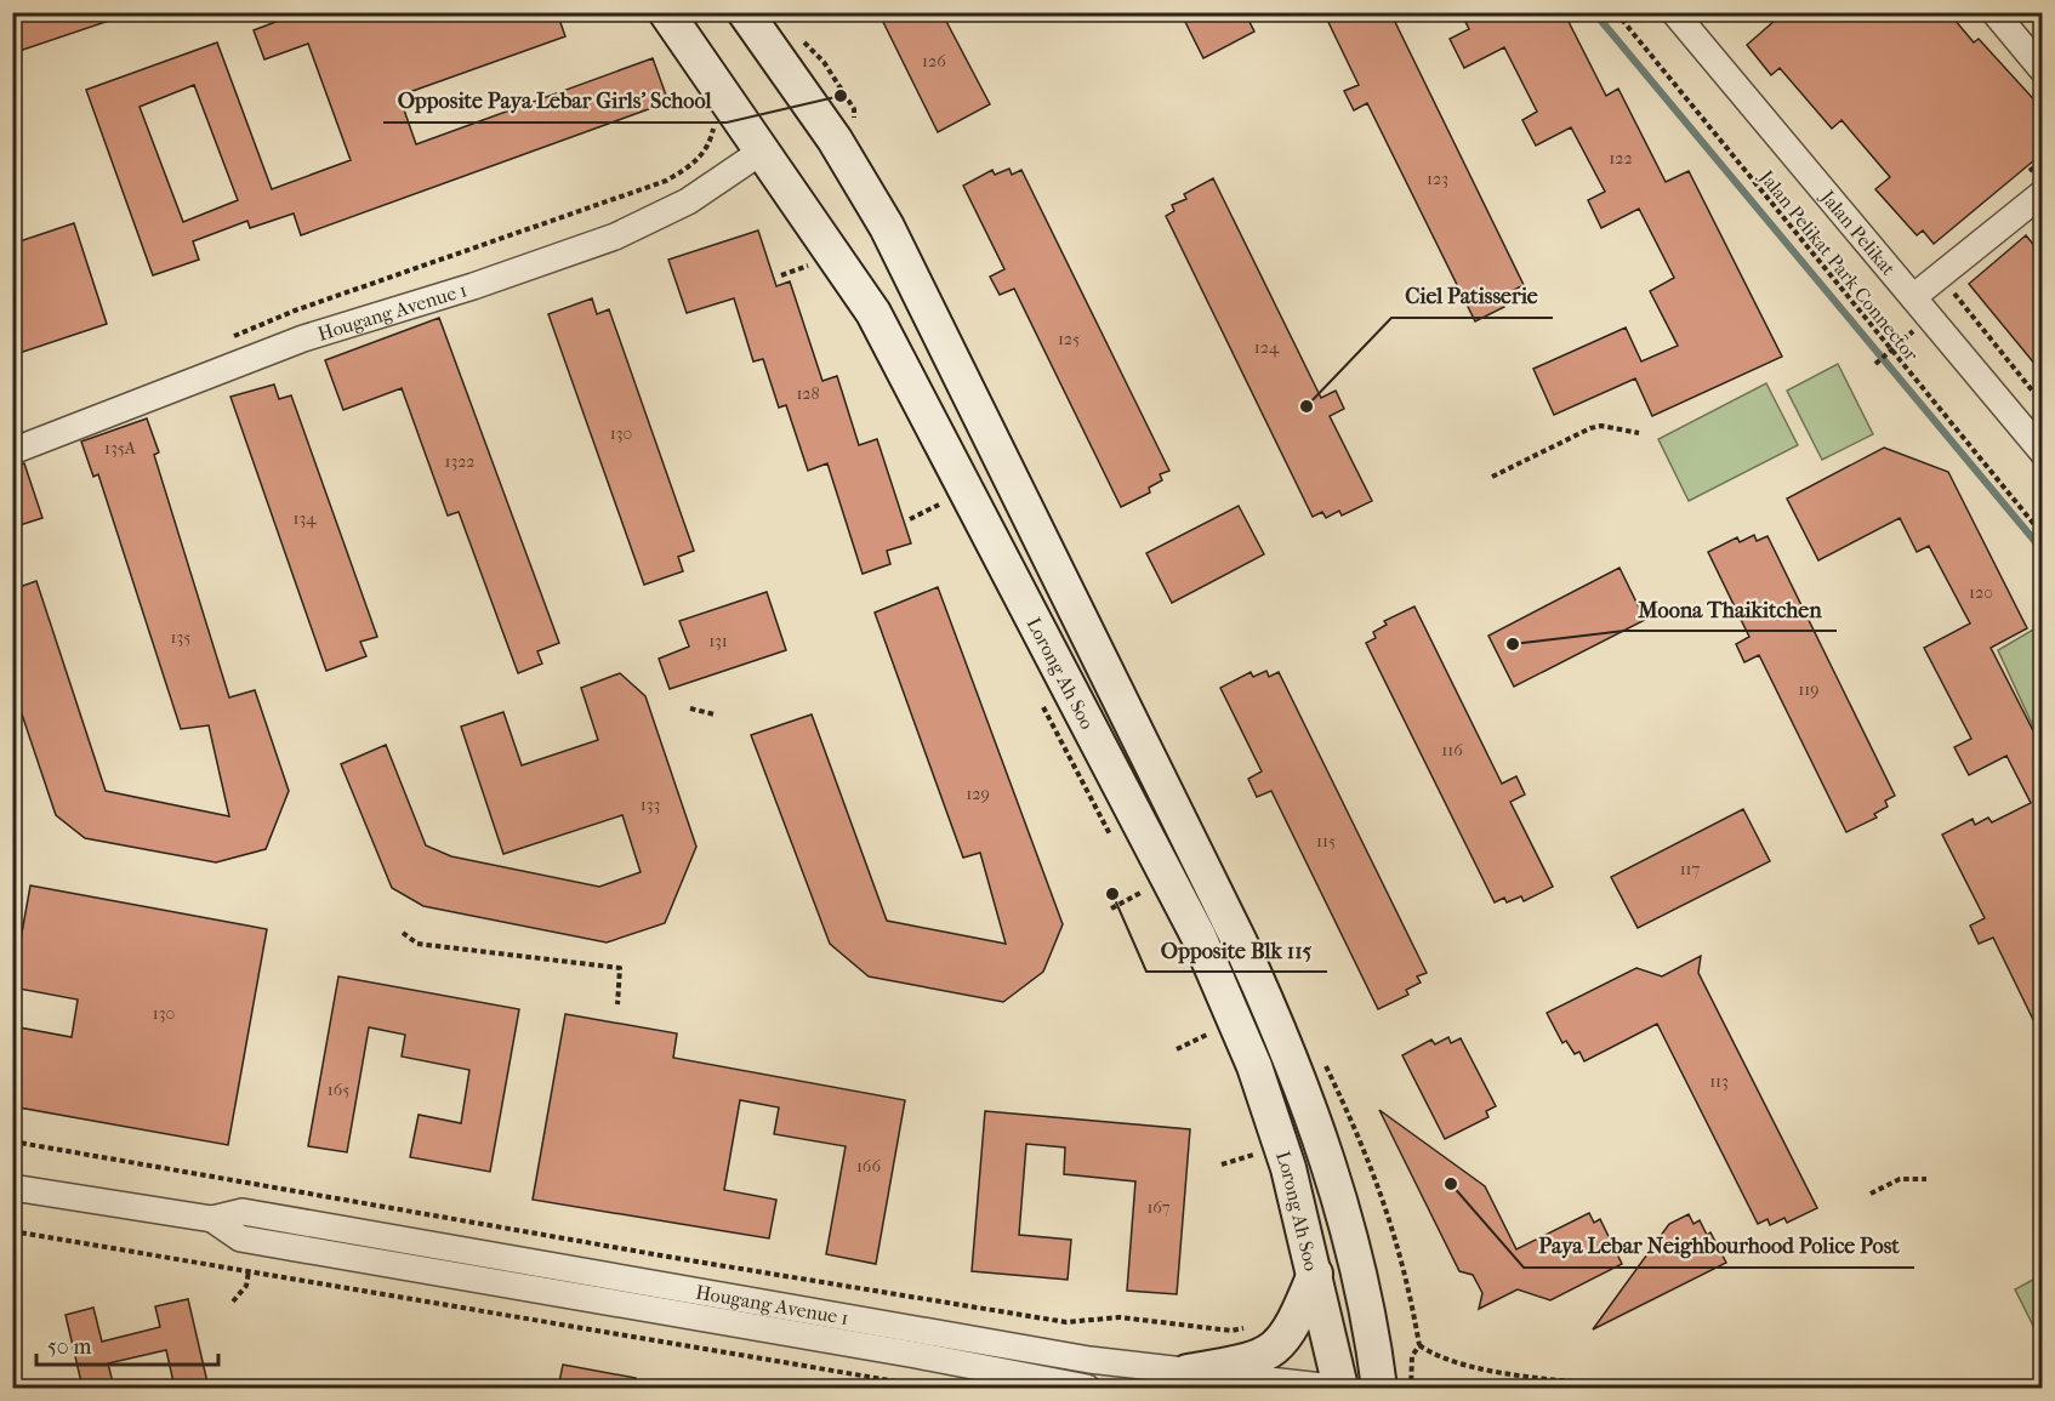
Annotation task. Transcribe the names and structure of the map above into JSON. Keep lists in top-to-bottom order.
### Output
{
  "streets": {
    "main road": ["Lorong Ah Soo"],
    "street": ["Jalan Pelikat", "Hougang Avenue 1"],
    "path": ["Jalan Pelikat Park Connector"]
  },
  "crossings": [
    ["Hougang Avenue 1", "Lorong Ah Soo"]
  ],
  "places": [
    "Opposite Paya Lebar Girls' School",
    "Ciel Patisserie",
    "Moona Thaikitchen",
    "Opposite Blk 115",
    "Paya Lebar Neighbourhood Police Post"
  ],
  "house_numbers": [
    "126",
    "122",
    "123",
    "125",
    "124",
    "128",
    "130",
    "135A",
    "1322",
    "134",
    "120",
    "135",
    "131",
    "119",
    "116",
    "129",
    "133",
    "115",
    "117",
    "130",
    "113",
    "165",
    "166",
    "167"
  ],
  "scale_bar": "50 m"
}
